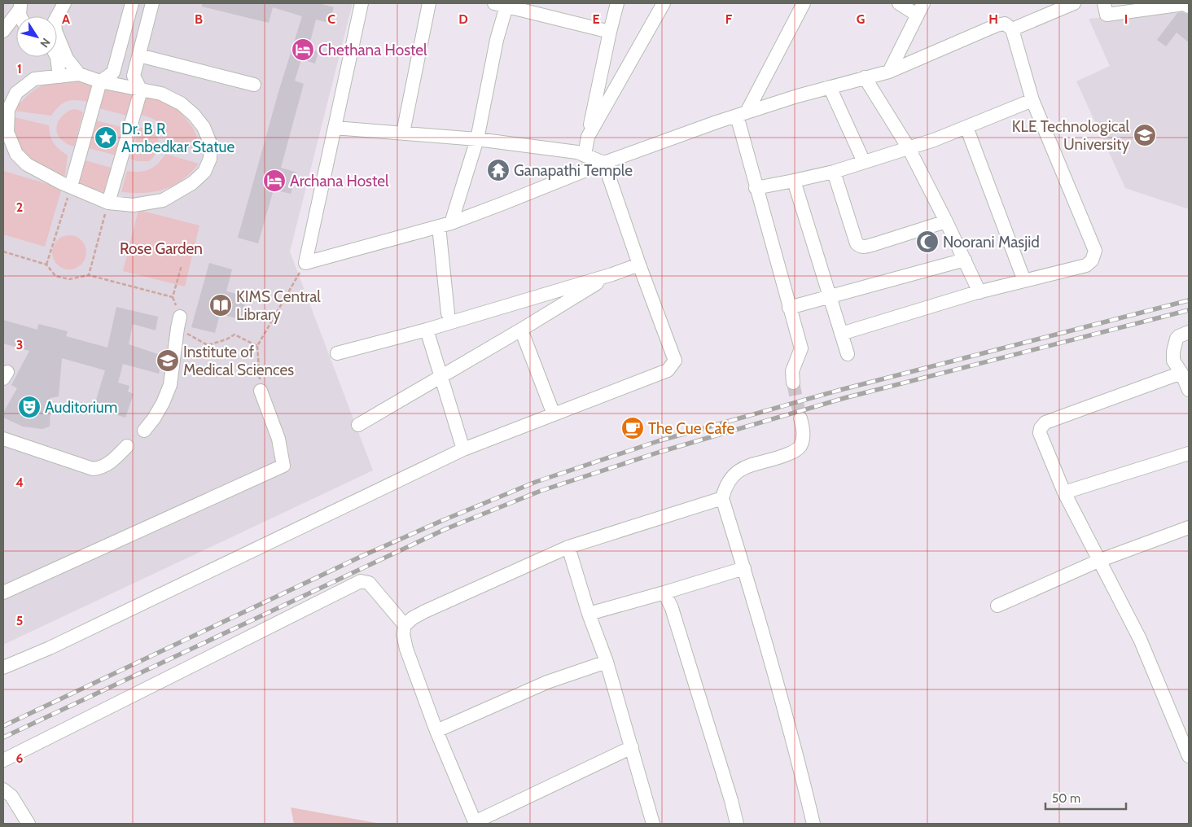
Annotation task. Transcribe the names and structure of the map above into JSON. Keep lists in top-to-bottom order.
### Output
{
  "parks": ["Rose Garden"],
  "places": {
    "hotel": ["Chethana Hostel", "Archana Hostel"],
    "school or university": ["KLE Technological University", "Institute of Medical Sciences"],
    "place": ["Dr. B R Ambedkar Statue"],
    "temple": ["Ganapathi Temple"],
    "mosque": ["Noorani Masjid"],
    "library": ["KIMS Central Library"],
    "theatre": ["Auditorium"],
    "cafe": ["The Cue Cafe"]
  },
  "scale_bar": "50 m",
  "north": "bottom right",
  "grid": {
    "columns": [
      "A",
      "B",
      "C",
      "D",
      "E",
      "F",
      "G",
      "H",
      "I"
    ],
    "rows": [
      "1",
      "2",
      "3",
      "4",
      "5",
      "6"
    ]
  }
}
